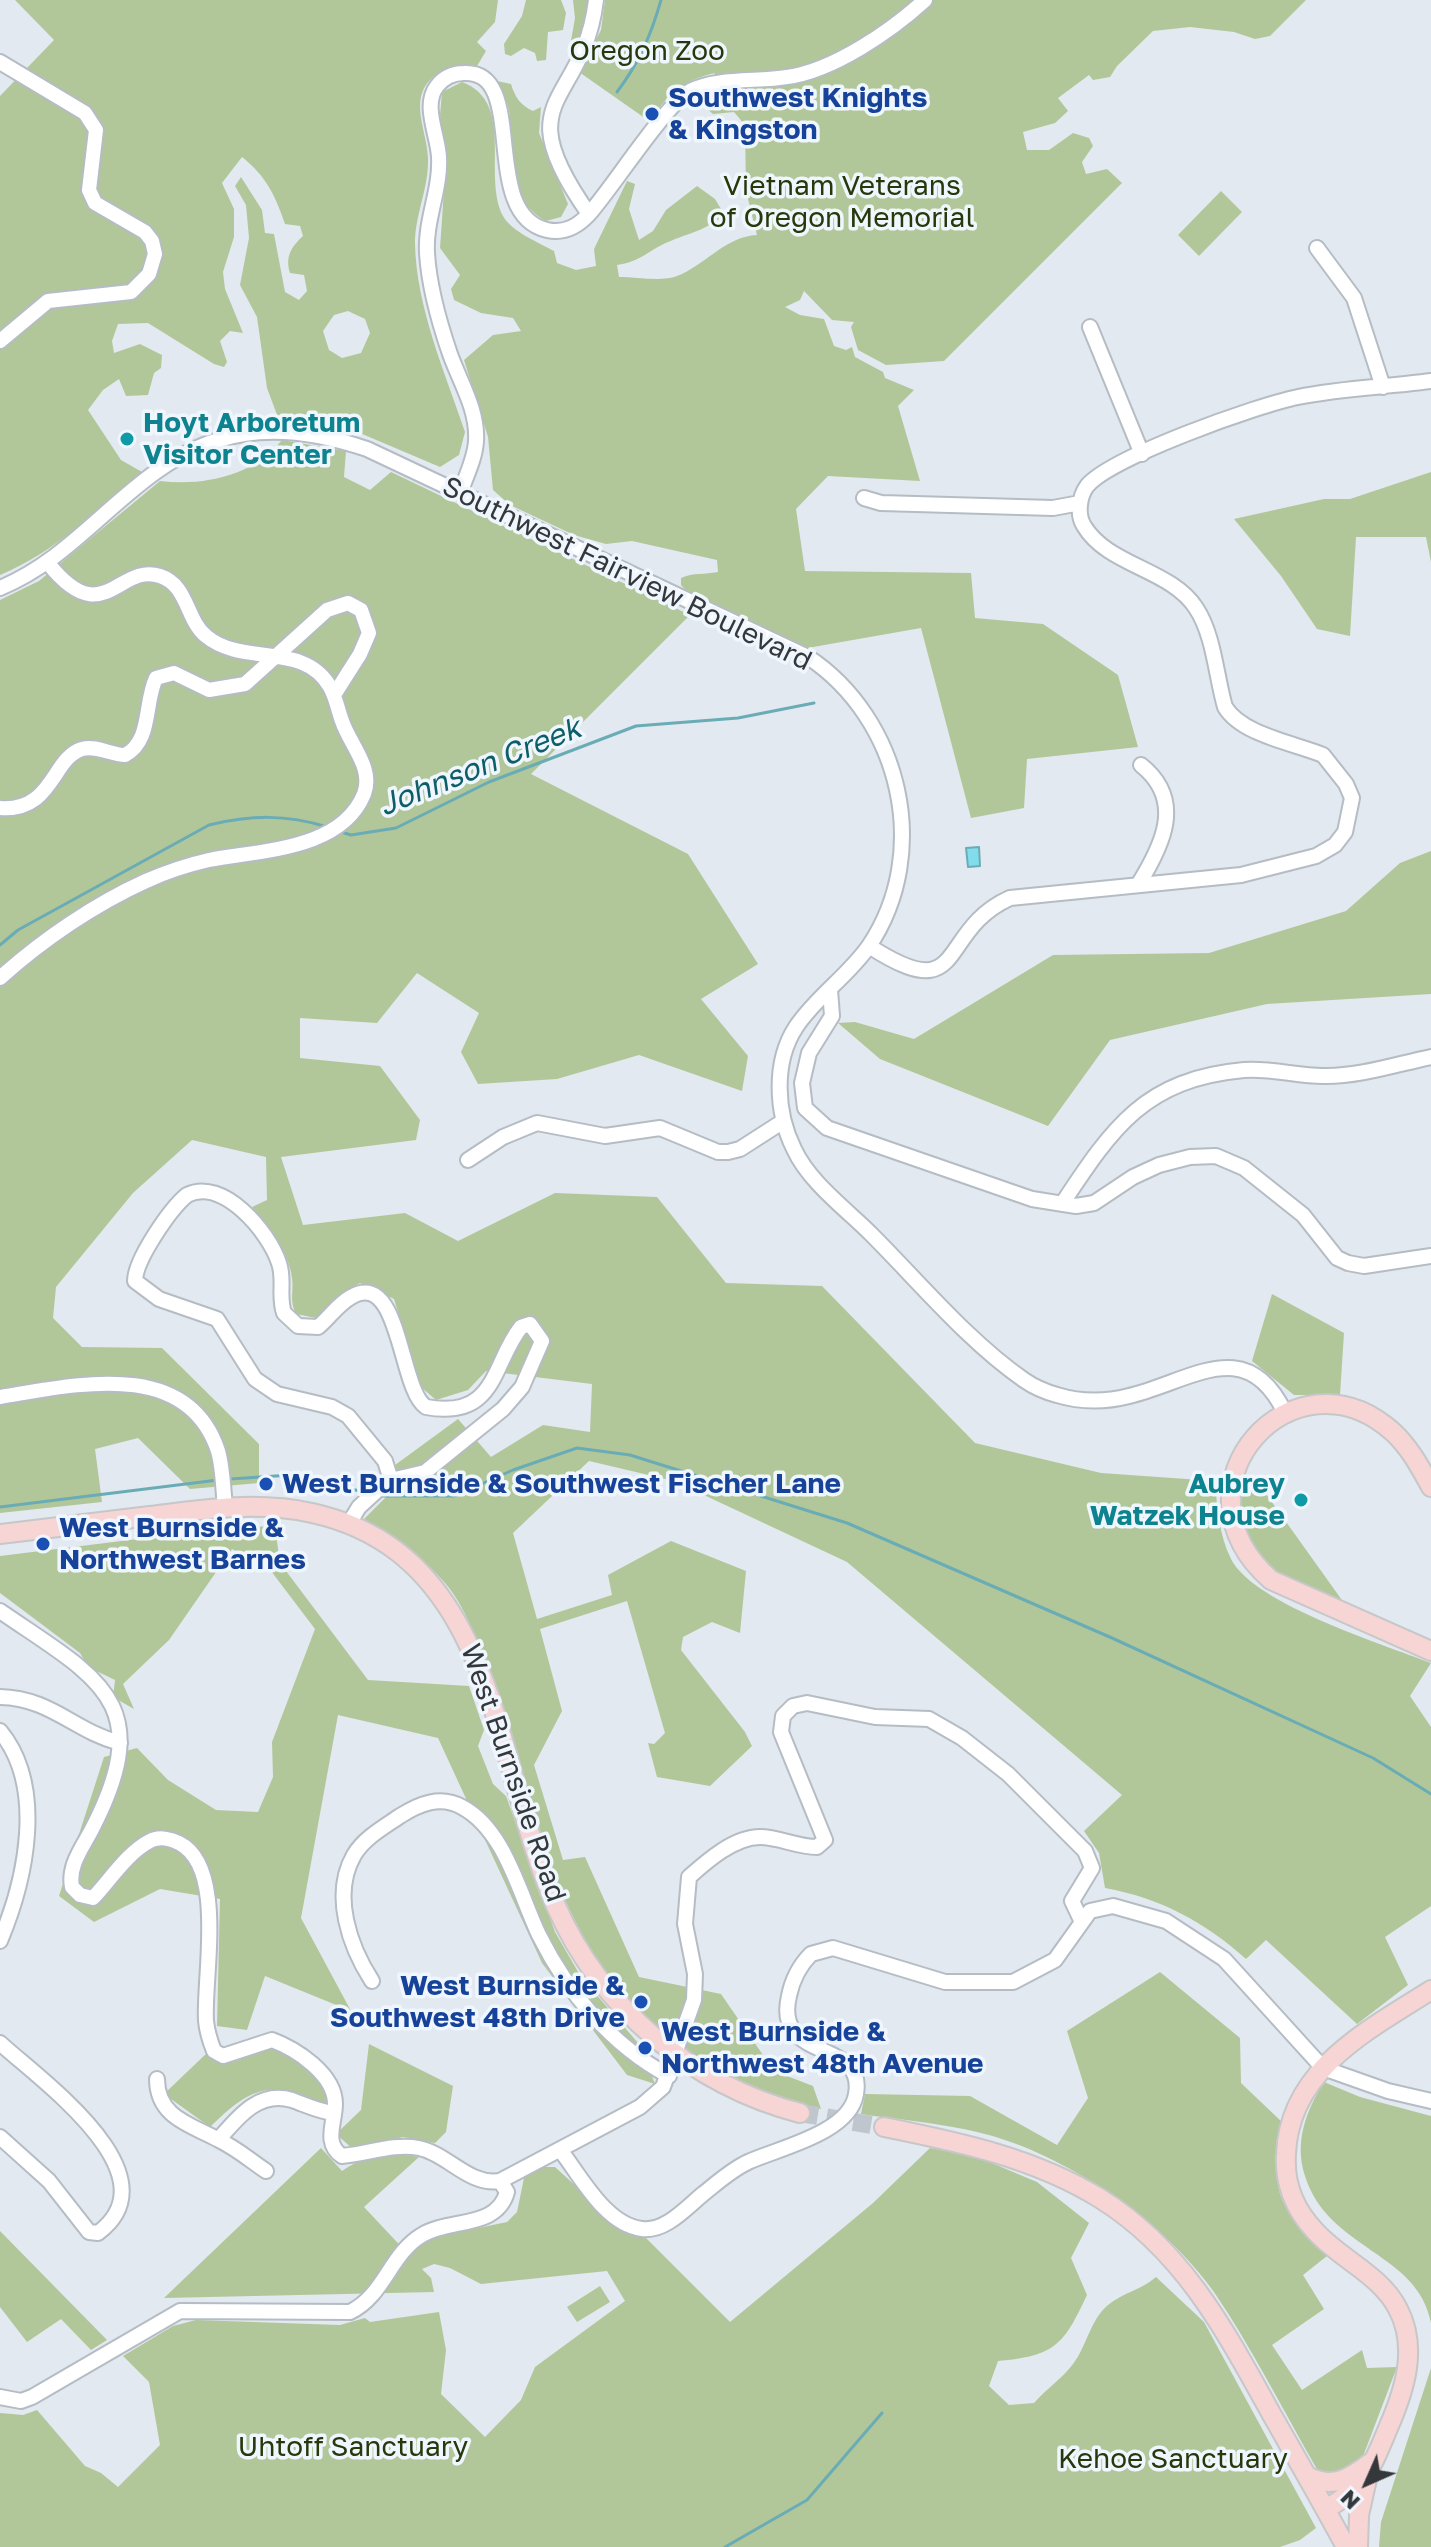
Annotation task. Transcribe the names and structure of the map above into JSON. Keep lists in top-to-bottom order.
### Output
{
  "streets": {
    "main road": ["West Burnside Road"],
    "street": ["Southwest Fairview Boulevard"]
  },
  "water": ["Johnson Creek"],
  "parks": [
    "Oregon Zoo",
    "Vietnam Veterans of Oregon Memorial",
    "Uhtoff Sanctuary",
    "Kehoe Sanctuary"
  ],
  "places": [
    "Southwest Knights & Kingston",
    "Hoyt Arboretum Visitor Center",
    "West Burnside & Southwest Fischer Lane",
    "Aubrey Watzek House",
    "West Burnside & Northwest Barnes",
    "West Burnside & Southwest 48th Drive",
    "West Burnside & Northwest 48th Avenue"
  ],
  "north": "bottom left"
}
